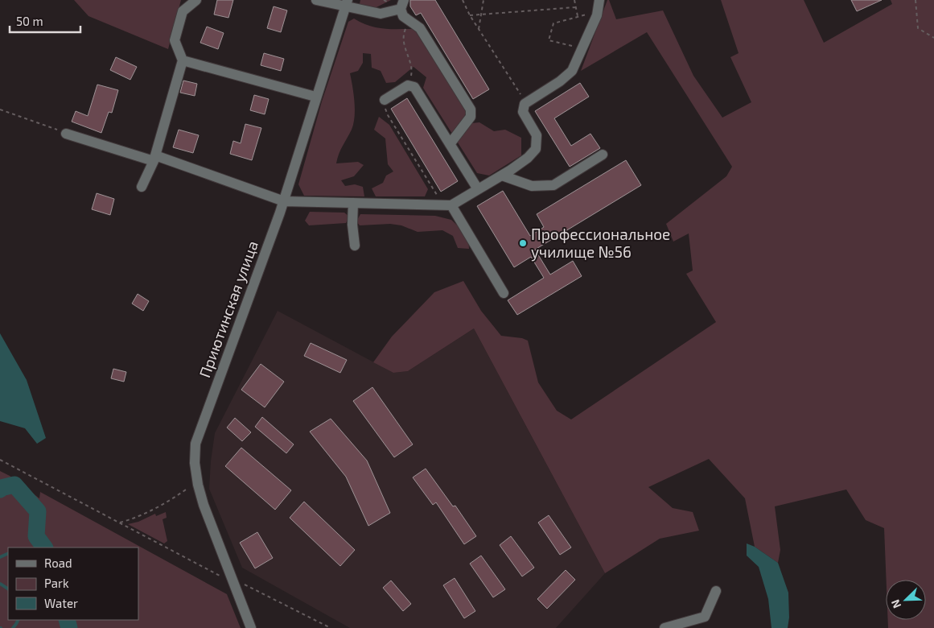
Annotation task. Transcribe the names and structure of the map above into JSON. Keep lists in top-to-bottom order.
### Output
{
  "streets": {
    "street": ["Приютинская улица"]
  },
  "places": ["Профессиональное училище №56"],
  "legend": ["Road", "Park", "Water"],
  "scale_bar": "50 m",
  "north": "bottom left"
}
